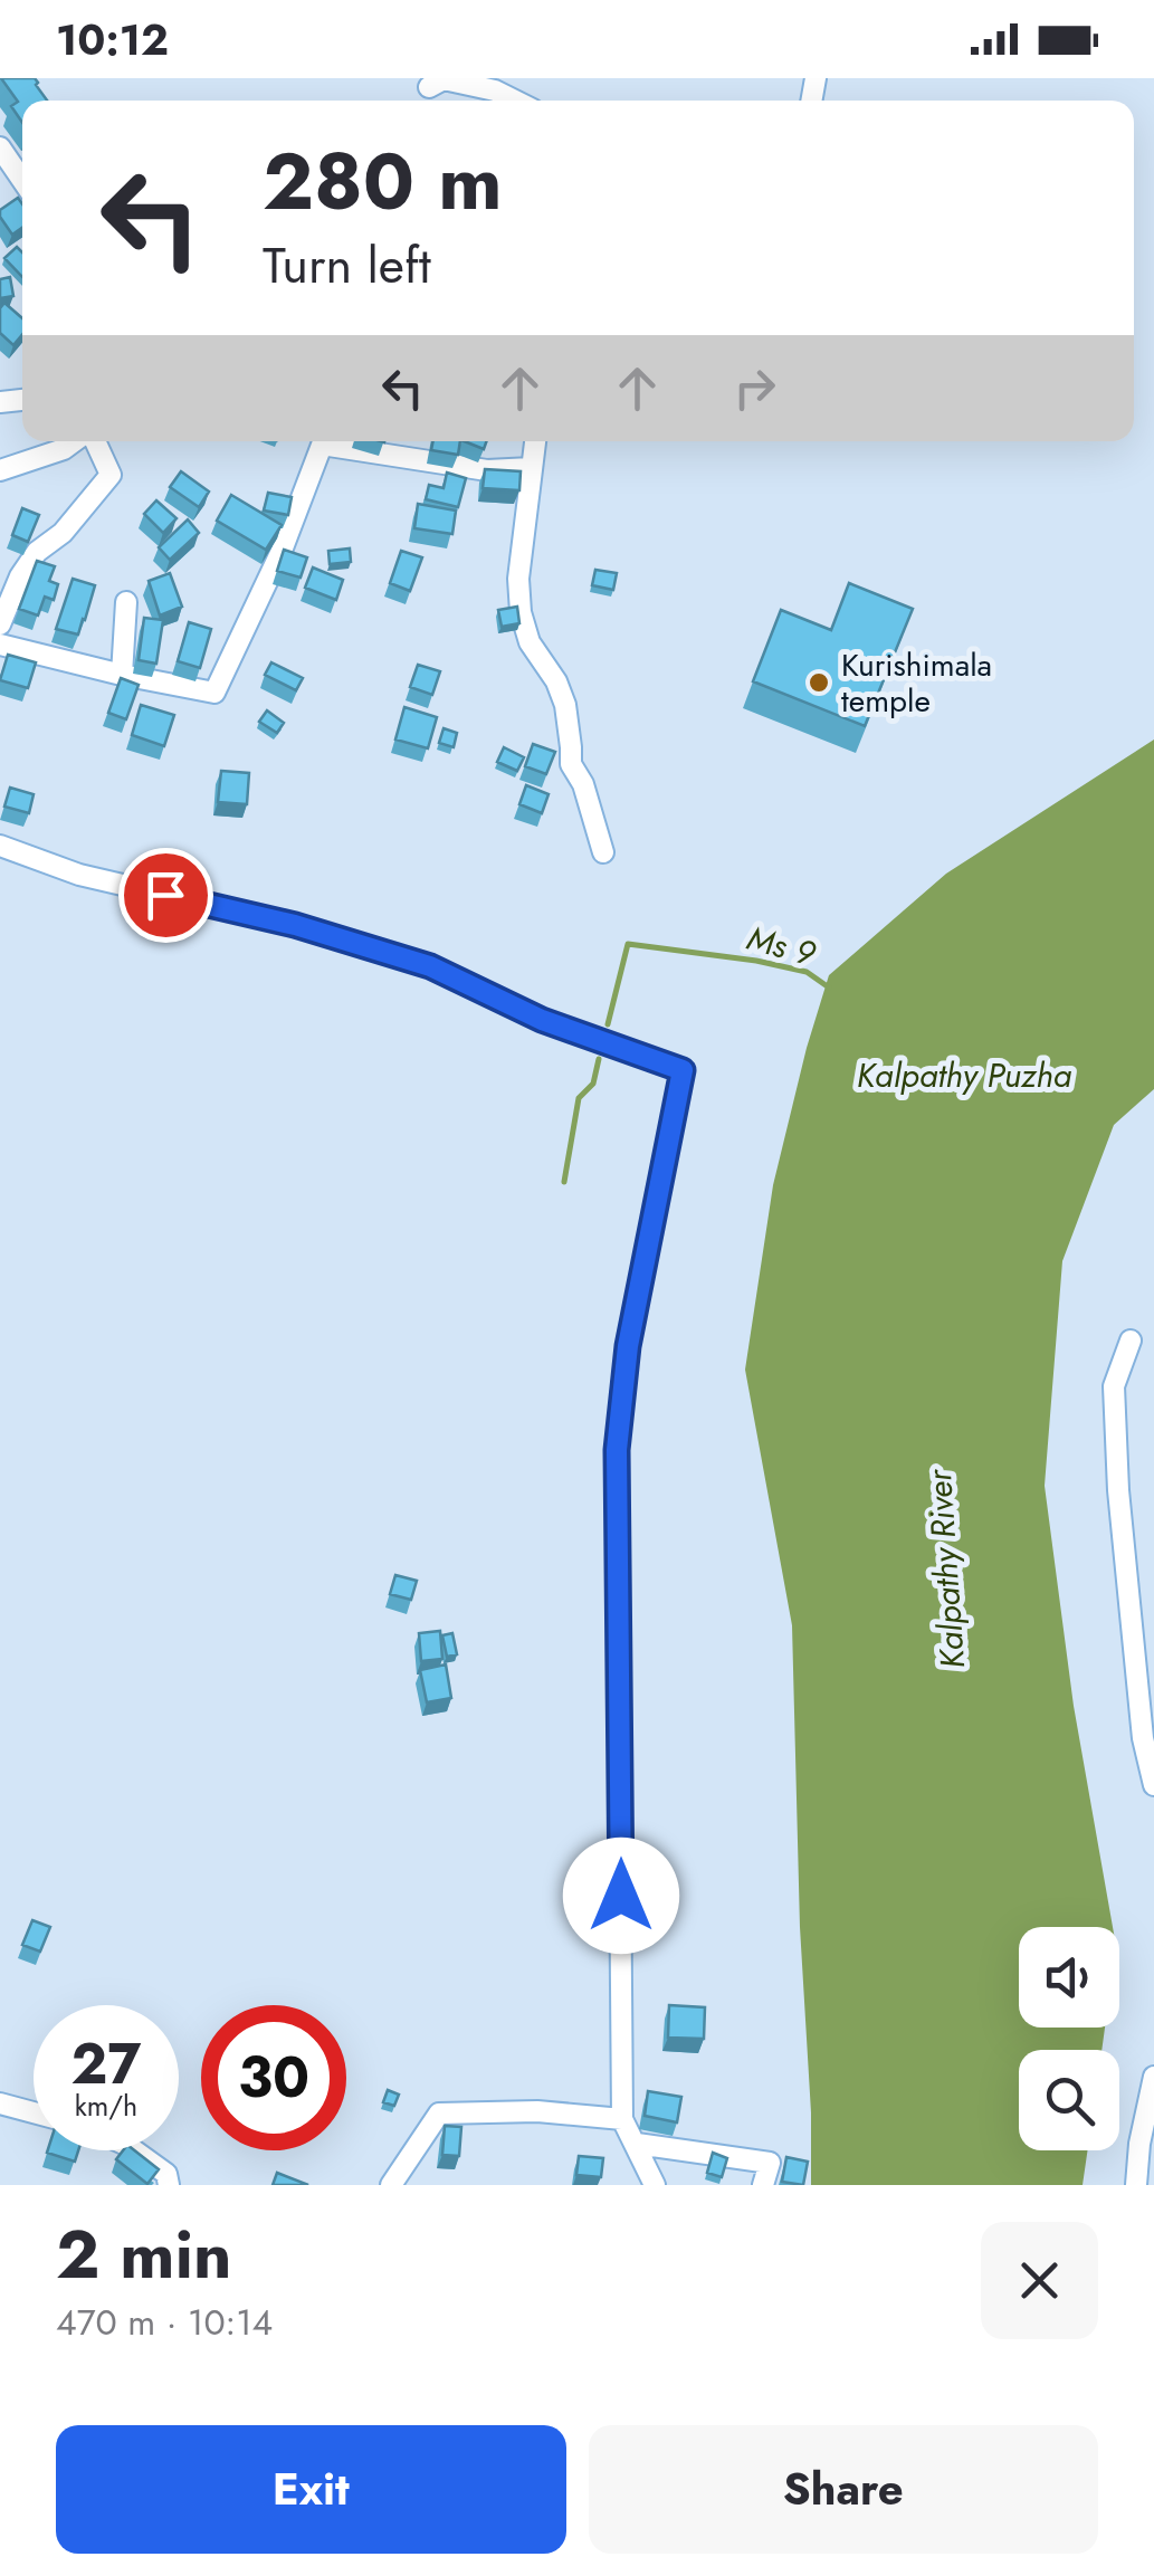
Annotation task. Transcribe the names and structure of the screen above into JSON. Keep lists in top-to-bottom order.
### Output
{
  "water": ["Ms 9", "Kalpathy Puzha", "Kalpathy River"],
  "places": ["Kurishimala temple"],
  "page": {
    "status": "10:12",
    "turn": ["280 m", "Turn left"],
    "speed": "27 km/h",
    "limit": "30",
    "heading": ["2 min", "470 m · 10:14"],
    "buttons": ["Exit", "Share"]
  }
}
